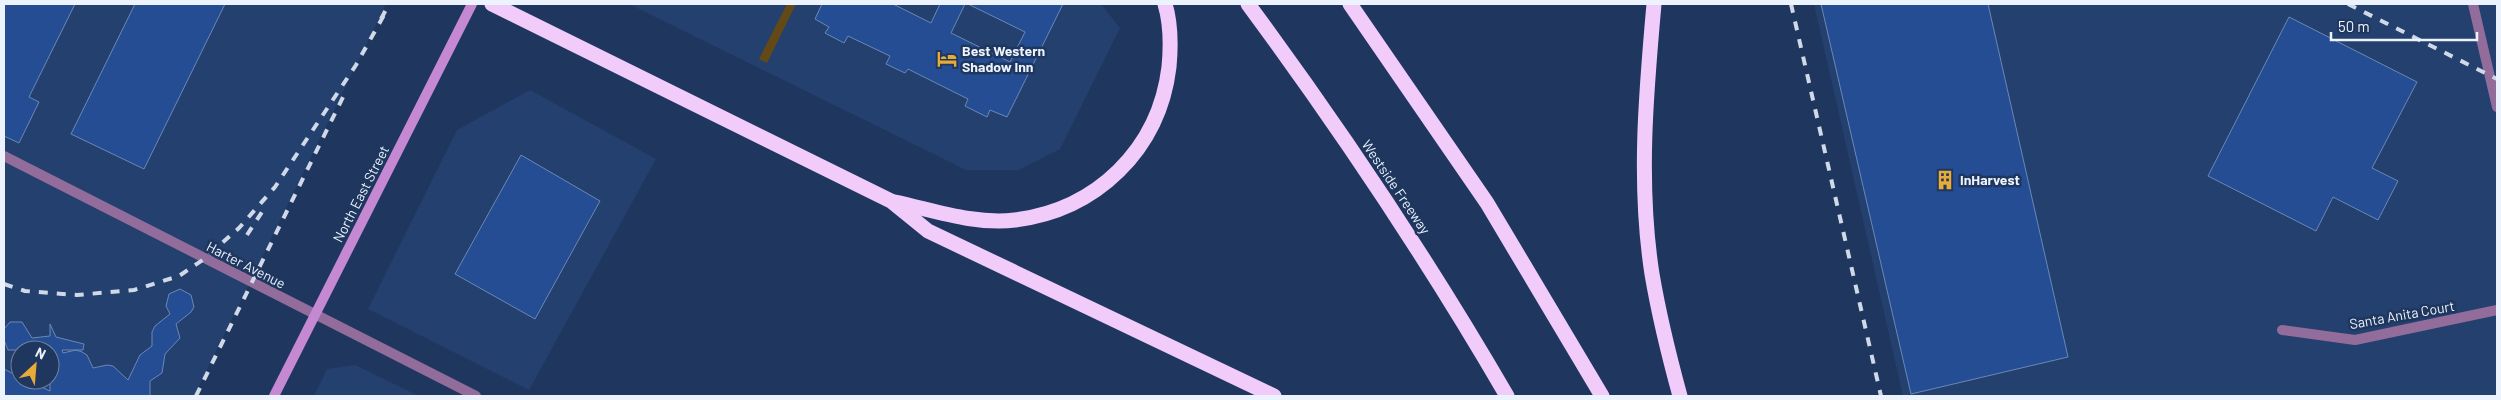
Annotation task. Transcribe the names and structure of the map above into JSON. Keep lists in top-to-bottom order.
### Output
{
  "streets": {
    "highway": ["Westside Freeway"],
    "main road": ["North East Street"],
    "street": ["Harter Avenue", "Santa Anita Court"]
  },
  "crossings": [
    ["North East Street", "Harter Avenue"]
  ],
  "places": {
    "hotel": ["Best Western Shadow Inn"],
    "building": ["InHarvest"]
  },
  "scale_bar": "50 m",
  "north": "top right"
}
